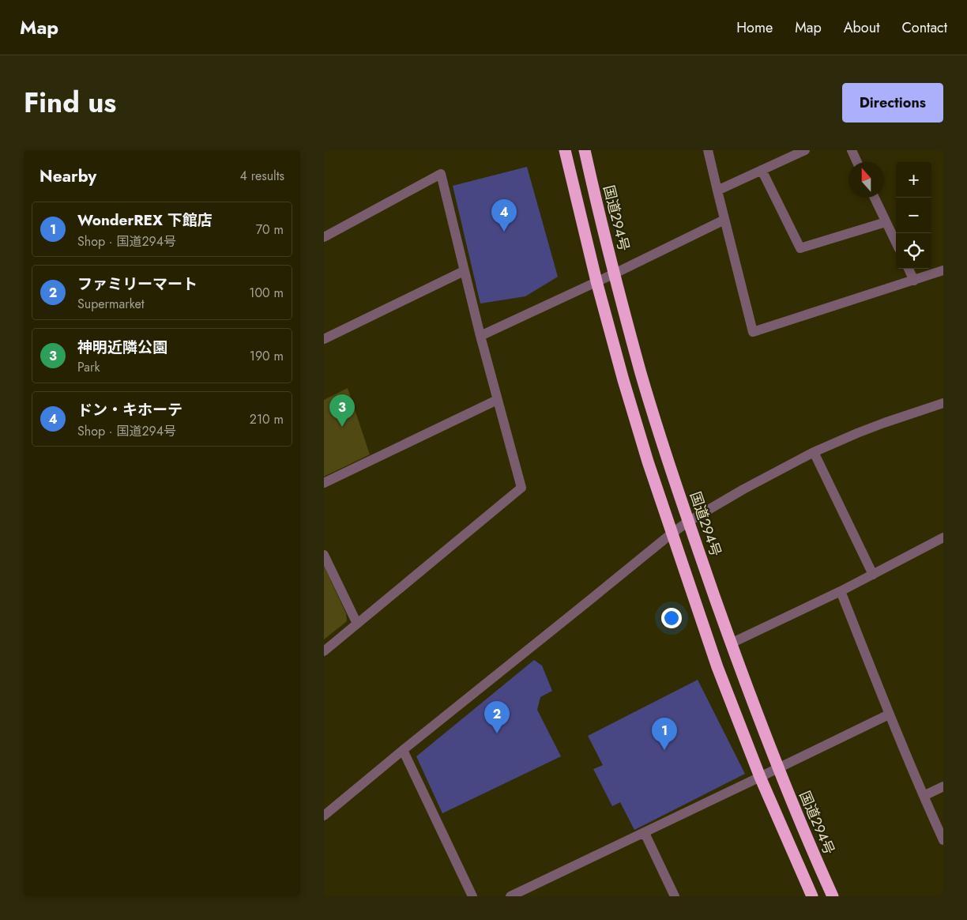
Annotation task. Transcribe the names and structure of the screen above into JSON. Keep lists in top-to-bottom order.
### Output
{
  "streets": {
    "highway": ["国道294号"]
  },
  "north": "top",
  "page": {
    "header": "Map",
    "nav": [
      "Home",
      "Map",
      "About",
      "Contact"
    ],
    "title": "Find us",
    "buttons": "Directions",
    "heading": ["Nearby", "4 results"],
    "map_buttons": ["+", "−"],
    "pins": [
      "4",
      "3",
      "2",
      "1"
    ],
    "list": [
      {
        "mark": "1",
        "name": "WonderREX 下館店",
        "note": "Shop · 国道294号",
        "value": "70 m"
      },
      {
        "mark": "2",
        "name": "ファミリーマート",
        "note": "Supermarket",
        "value": "100 m"
      },
      {
        "mark": "3",
        "name": "神明近隣公園",
        "note": "Park",
        "value": "190 m"
      },
      {
        "mark": "4",
        "name": "ドン・キホーテ",
        "note": "Shop · 国道294号",
        "value": "210 m"
      }
    ]
  }
}
